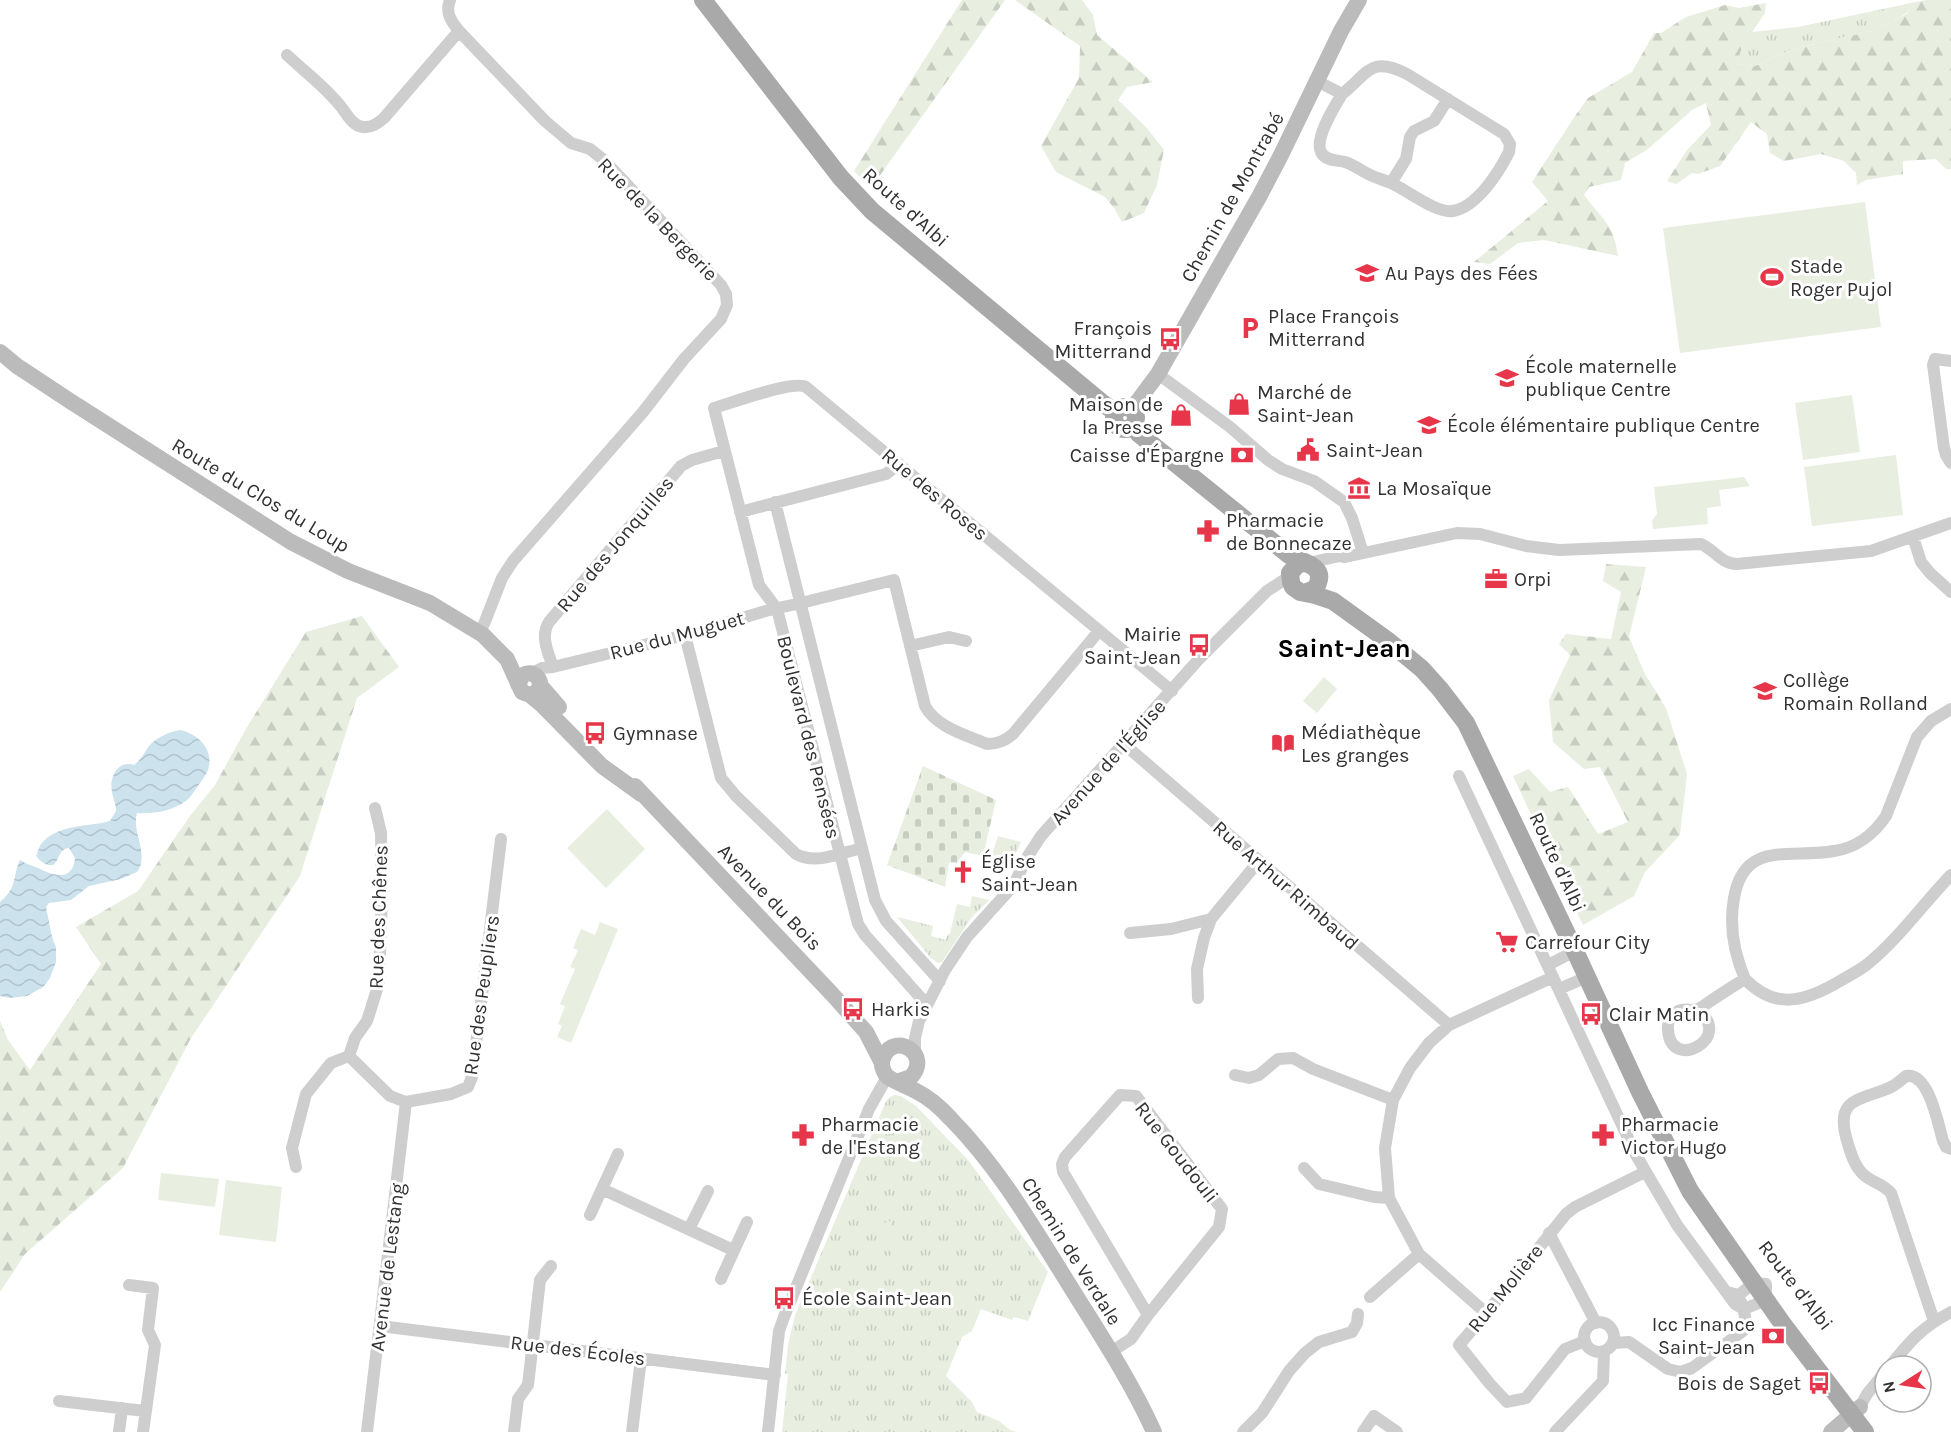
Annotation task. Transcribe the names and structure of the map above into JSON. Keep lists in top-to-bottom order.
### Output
{
  "streets": {
    "main road": ["Route d'Albi"],
    "street": [
      "Chemin de Montrabé",
      "Rue de la Bergerie",
      "Rue des Roses",
      "Route du Clos du Loup",
      "Rue des Jonquilles",
      "Rue du Muguet",
      "Boulevard des Pensées",
      "Avenue de l'Église",
      "Rue Arthur Rimbaud",
      "Avenue du Bois",
      "Rue des Chênes",
      "Rue des Peupliers",
      "Rue Goudouli",
      "Chemin de Verdale",
      "Avenue de Lestang",
      "Rue Molière",
      "Rue des Écoles"
    ]
  },
  "crossings": [
    ["Chemin de Montrabé", "Route d'Albi"],
    ["Route d'Albi", "Avenue de l'Église"],
    ["Rue de la Bergerie", "Route du Clos du Loup"],
    ["Rue des Roses", "Rue des Jonquilles"],
    ["Rue des Roses", "Boulevard des Pensées"],
    ["Rue des Roses", "Avenue de l'Église"],
    ["Route du Clos du Loup", "Rue du Muguet"],
    ["Route du Clos du Loup", "Avenue du Bois"],
    ["Rue des Jonquilles", "Rue du Muguet"],
    ["Rue des Jonquilles", "Boulevard des Pensées"],
    ["Rue du Muguet", "Boulevard des Pensées"],
    ["Rue du Muguet", "Avenue du Bois"],
    ["Boulevard des Pensées", "Avenue de l'Église"],
    ["Avenue de l'Église", "Rue Arthur Rimbaud"],
    ["Avenue de l'Église", "Avenue du Bois"],
    ["Avenue de l'Église", "Chemin de Verdale"],
    ["Avenue du Bois", "Chemin de Verdale"],
    ["Rue des Peupliers", "Avenue de Lestang"],
    ["Rue Goudouli", "Chemin de Verdale"],
    ["Avenue de Lestang", "Rue des Écoles"]
  ],
  "districts": ["Saint-Jean"],
  "places": {
    "school or university": [
      "Au Pays des Fées",
      "École maternelle publique Centre",
      "École élémentaire publique Centre",
      "Collège Romain Rolland"
    ],
    "sports": ["Stade Roger Pujol"],
    "parking": ["Place François Mitterrand"],
    "bus stop": [
      "François Mitterrand",
      "Mairie Saint-Jean",
      "Gymnase",
      "Harkis",
      "Clair Matin",
      "École Saint-Jean",
      "Bois de Saget"
    ],
    "shop": ["Marché de Saint-Jean", "Maison de la Presse"],
    "public building": ["Saint-Jean"],
    "bank": ["Caisse d'Épargne", "Icc Finance Saint-Jean"],
    "museum": ["La Mosaïque"],
    "pharmacy": ["Pharmacie de Bonnecaze", "Pharmacie de l'Estang", "Pharmacie Victor Hugo"],
    "office": ["Orpi"],
    "library": ["Médiathèque Les granges"],
    "church": ["Église Saint-Jean"],
    "supermarket": ["Carrefour City"]
  },
  "north": "left"
}
